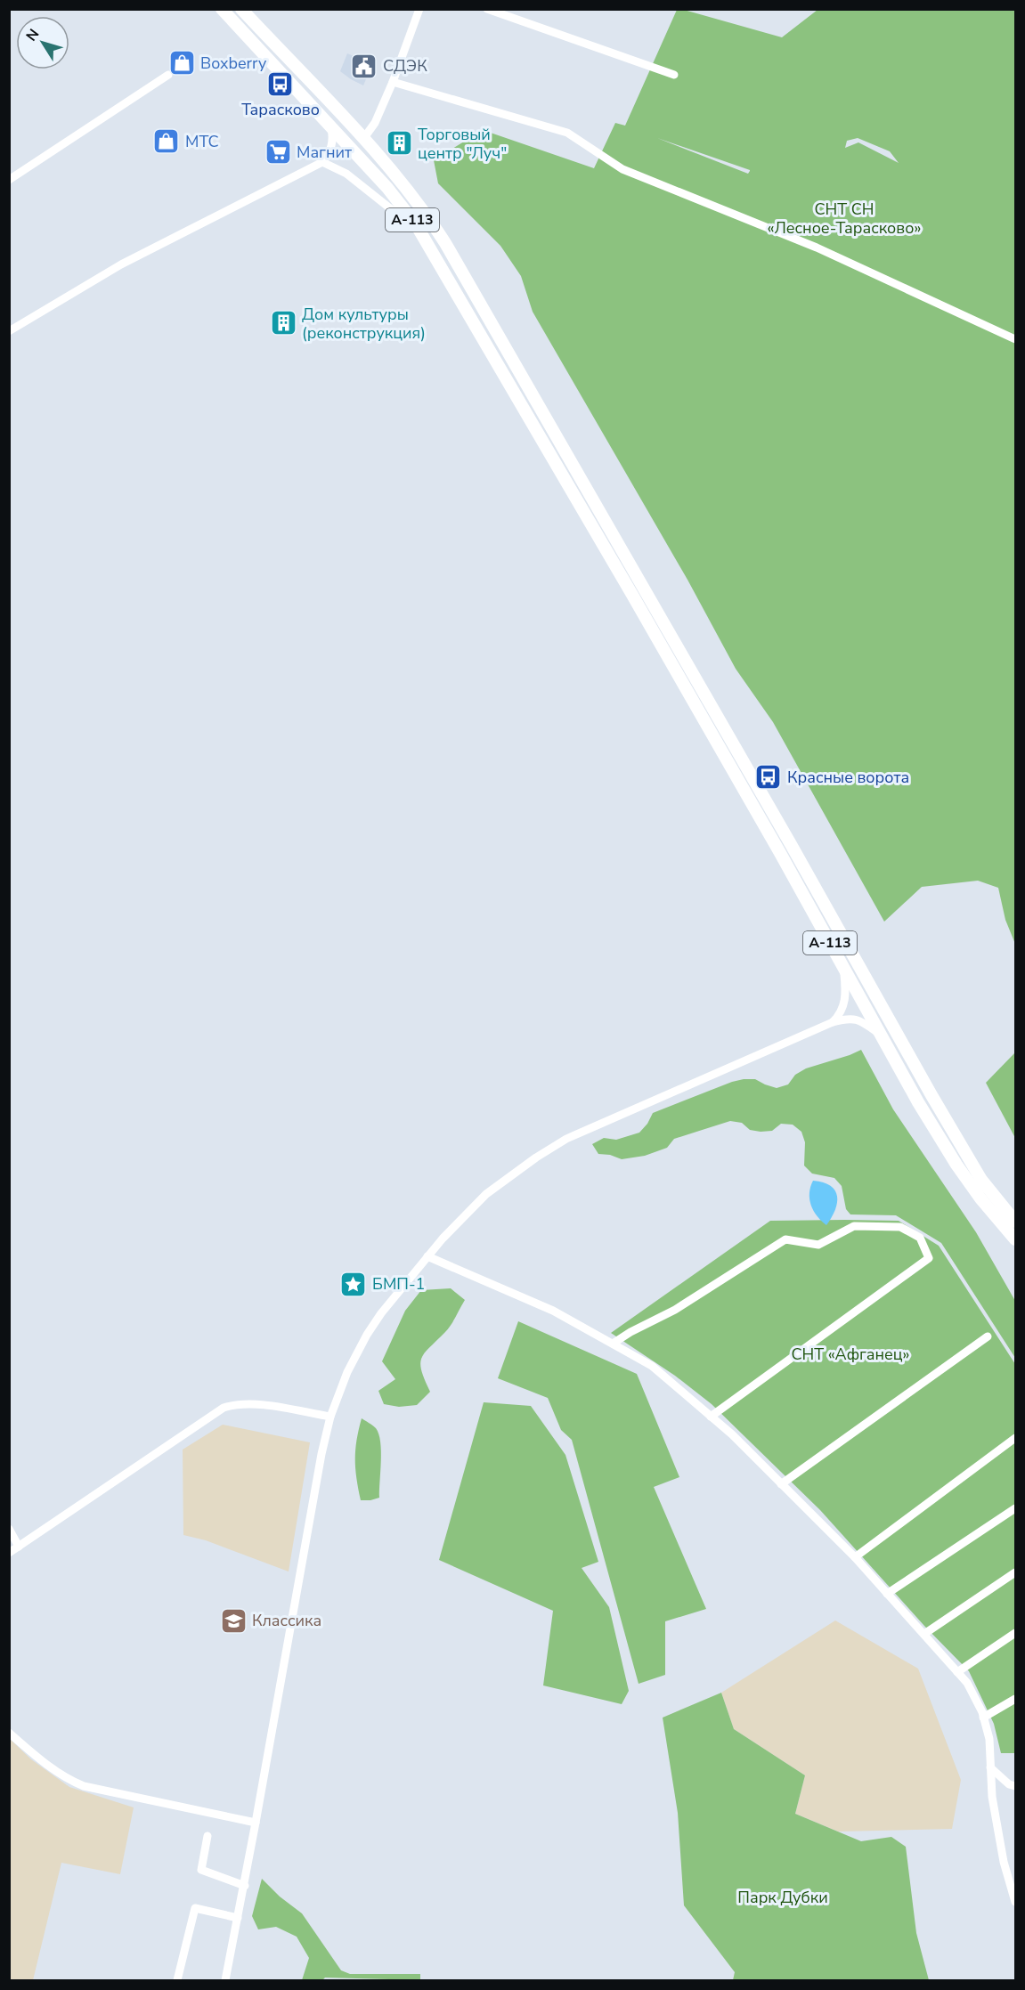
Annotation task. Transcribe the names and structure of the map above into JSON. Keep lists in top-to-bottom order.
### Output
{
  "streets": {
    "highway": ["А-113"]
  },
  "parks": ["СНТ СН «Лесное-Тарасково»", "СНТ «Афганец»", "Парк Дубки"],
  "places": {
    "shop": ["Boxberry", "МТС"],
    "public building": ["СДЭК"],
    "bus stop": ["Тарасково", "Красные ворота"],
    "building": ["Торговый центр \"Луч\"", "Дом культуры (реконструкция)"],
    "supermarket": ["Магнит"],
    "place": ["БМП-1"],
    "school or university": ["Классика"]
  },
  "north": "top left"
}
